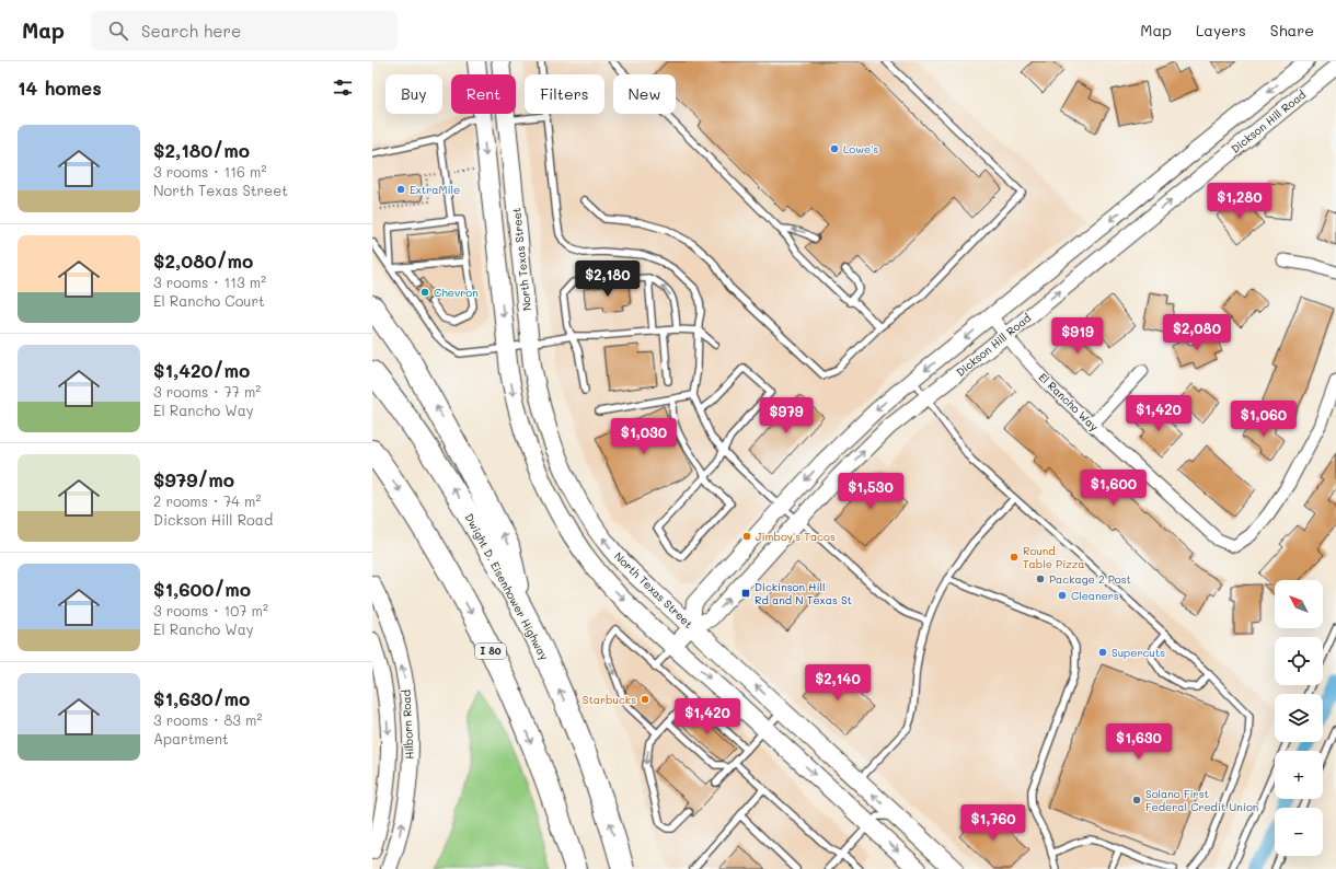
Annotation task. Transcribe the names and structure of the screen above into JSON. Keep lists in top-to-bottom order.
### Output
{
  "streets": {
    "highway": ["Dwight D. Eisenhower Highway", "I 80"],
    "main road": ["North Texas Street"],
    "street": ["Dickson Hill Road", "El Rancho Way", "Hilborn Road"]
  },
  "crossings": [
    ["Dickson Hill Road", "North Texas Street"],
    ["Dickson Hill Road", "El Rancho Way"]
  ],
  "places": {
    "other": [
      "Lowe's",
      "ExtraMile",
      "Chevron",
      "Jimboy's Tacos",
      "Round Table Pizza",
      "Package 2 Post",
      "Cleaners",
      "Supercuts",
      "Starbucks",
      "Solano First Federal Credit Union"
    ],
    "transit": ["Dickinson Hill Rd and N Texas St"]
  },
  "north": "top left",
  "page": {
    "header": "Map",
    "search": "Search here",
    "nav": ["Map", "Layers", "Share"],
    "heading": "14 homes",
    "chip": [
      "Buy",
      "Rent",
      "Filters",
      "New"
    ],
    "list": [
      {
        "name": "$2,180/mo",
        "note": "3 rooms · 116 m² · North Texas Street"
      },
      {
        "name": "$2,080/mo",
        "note": "3 rooms · 113 m² · El Rancho Court"
      },
      {
        "name": "$1,420/mo",
        "note": "3 rooms · 77 m² · El Rancho Way"
      },
      {
        "name": "$979/mo",
        "note": "2 rooms · 74 m² · Dickson Hill Road"
      },
      {
        "name": "$1,600/mo",
        "note": "3 rooms · 107 m² · El Rancho Way"
      },
      {
        "name": "$1,630/mo",
        "note": "3 rooms · 83 m² · Apartment"
      }
    ],
    "price": [
      "$1,280",
      "$2,180",
      "$2,080",
      "$919",
      "$1,420",
      "$979",
      "$1,060",
      "$1,030",
      "$1,600",
      "$1,530",
      "$2,140",
      "$1,420",
      "$1,630",
      "$1,760"
    ],
    "map_buttons": ["+", "−"]
  }
}
